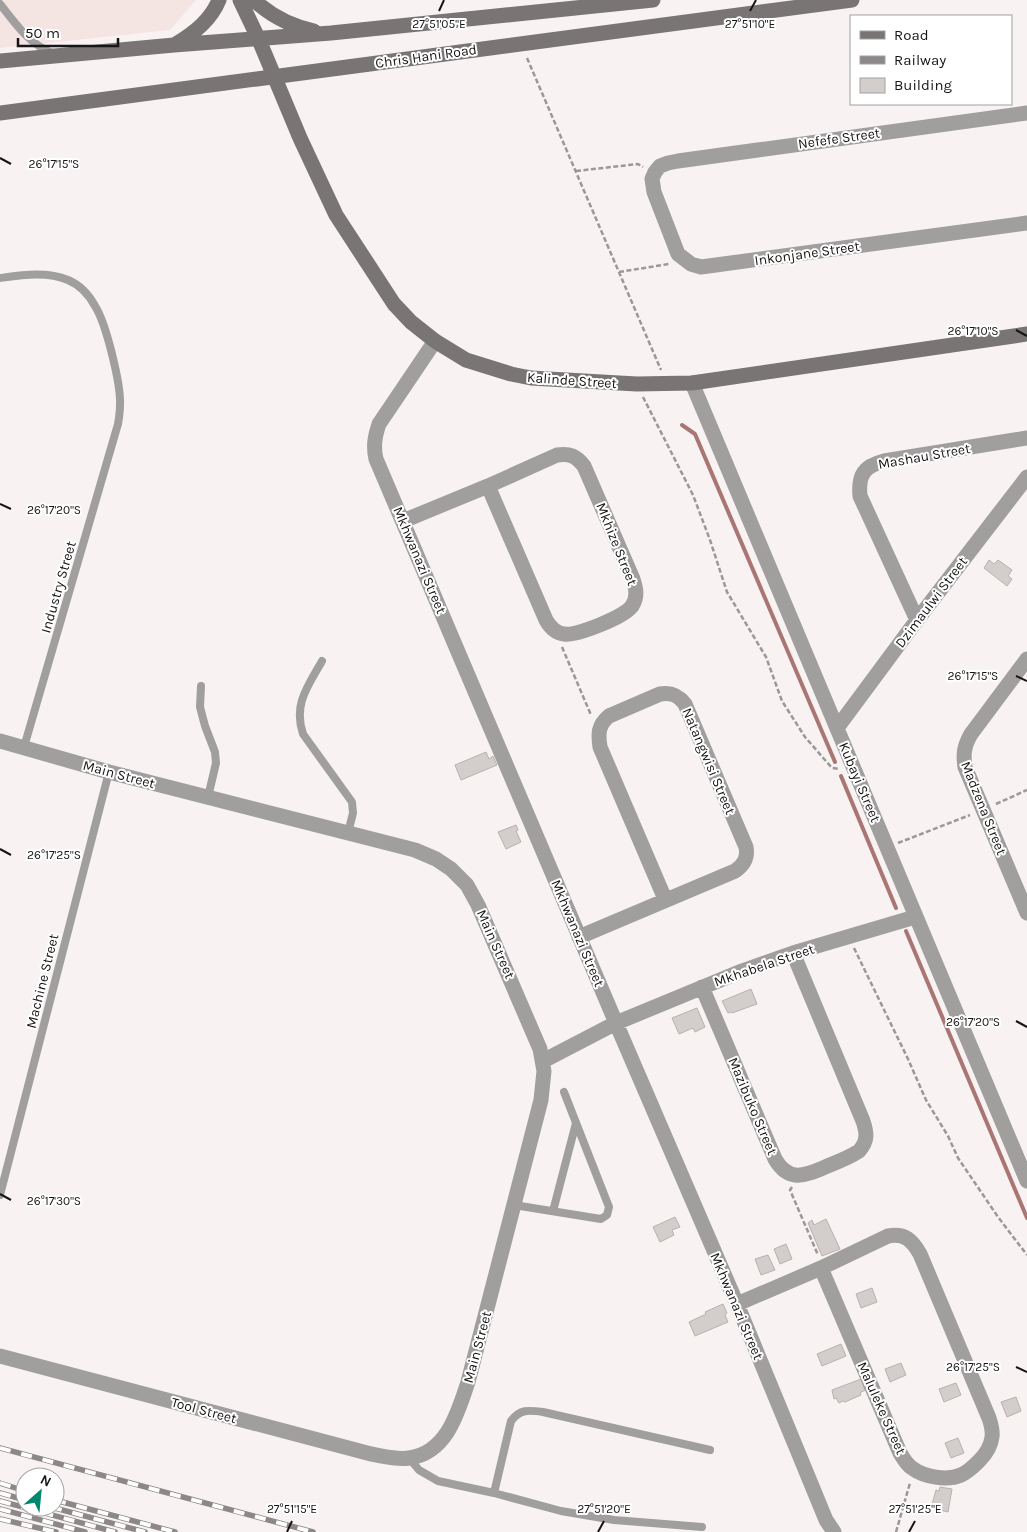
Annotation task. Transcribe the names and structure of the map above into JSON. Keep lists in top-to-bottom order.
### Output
{
  "streets": {
    "main road": ["Chris Hani Road", "Kalinde Street"],
    "street": [
      "Nefefe Street",
      "Inkonjane Street",
      "Mashau Street",
      "Mkhize Street",
      "Mkhwanazi Street",
      "Dzimaulwi Street",
      "Natangwisi Street",
      "Main Street",
      "Kubayi Street",
      "Madzena Street",
      "Mkhabela Street",
      "Mazibuko Street",
      "Maluleke Street",
      "Tool Street"
    ],
    "lane": ["Industry Street", "Machine Street"]
  },
  "crossings": [
    ["Chris Hani Road", "Kalinde Street"],
    ["Kalinde Street", "Mkhwanazi Street"],
    ["Kalinde Street", "Kubayi Street"],
    ["Mashau Street", "Dzimaulwi Street"],
    ["Mkhize Street", "Mkhwanazi Street"],
    ["Mkhwanazi Street", "Natangwisi Street"],
    ["Mkhwanazi Street", "Mkhabela Street"],
    ["Mkhwanazi Street", "Maluleke Street"],
    ["Industry Street", "Main Street"],
    ["Dzimaulwi Street", "Kubayi Street"],
    ["Main Street", "Mkhabela Street"],
    ["Main Street", "Machine Street"],
    ["Main Street", "Tool Street"],
    ["Kubayi Street", "Mkhabela Street"],
    ["Mkhabela Street", "Mazibuko Street"]
  ],
  "legend": ["Road", "Railway", "Building"],
  "scale_bar": "50 m",
  "north": "top right",
  "coordinates": [
    "27°51'05\"E",
    "27°51'10\"E",
    "26°17'15\"S",
    "26°17'10\"S",
    "26°17'20\"S",
    "26°17'25\"S",
    "26°17'30\"S",
    "27°51'15\"E",
    "27°51'20\"E",
    "27°51'25\"E"
  ]
}
